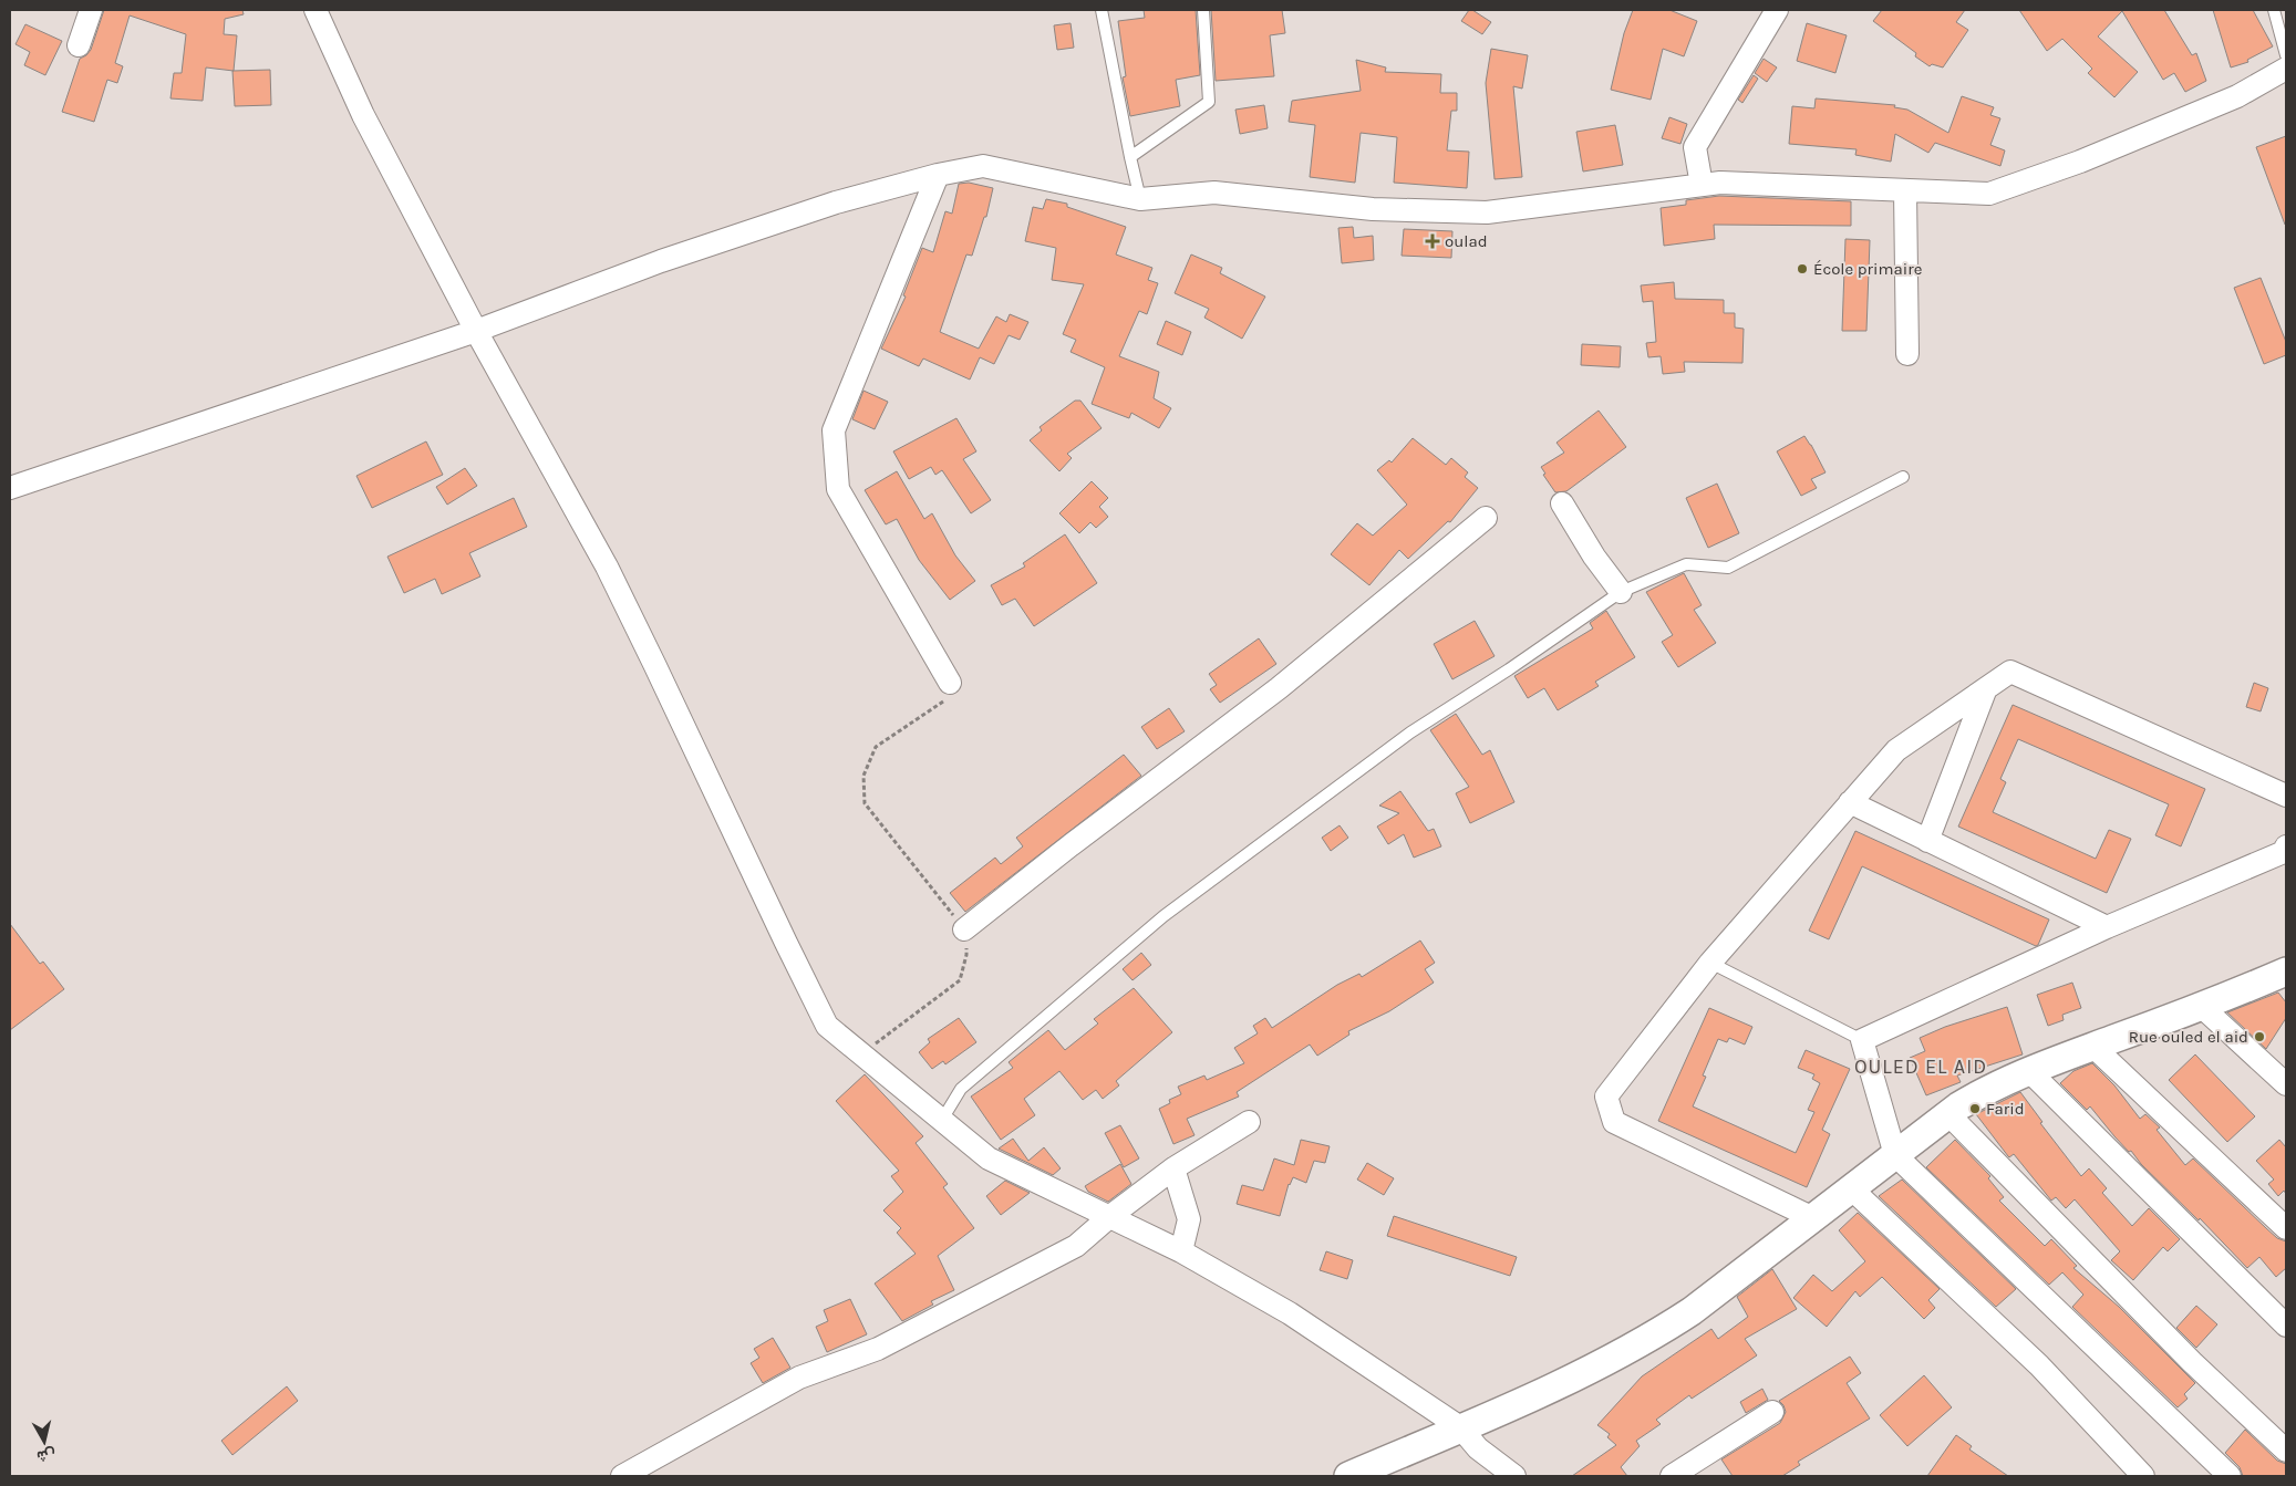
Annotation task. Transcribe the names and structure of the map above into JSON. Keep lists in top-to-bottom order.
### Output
{
  "districts": ["OULED EL AID"],
  "places": {
    "health": ["oulad"],
    "other": ["École primaire", "Rue ouled el aid", "Farid"]
  },
  "north": "bottom"
}
